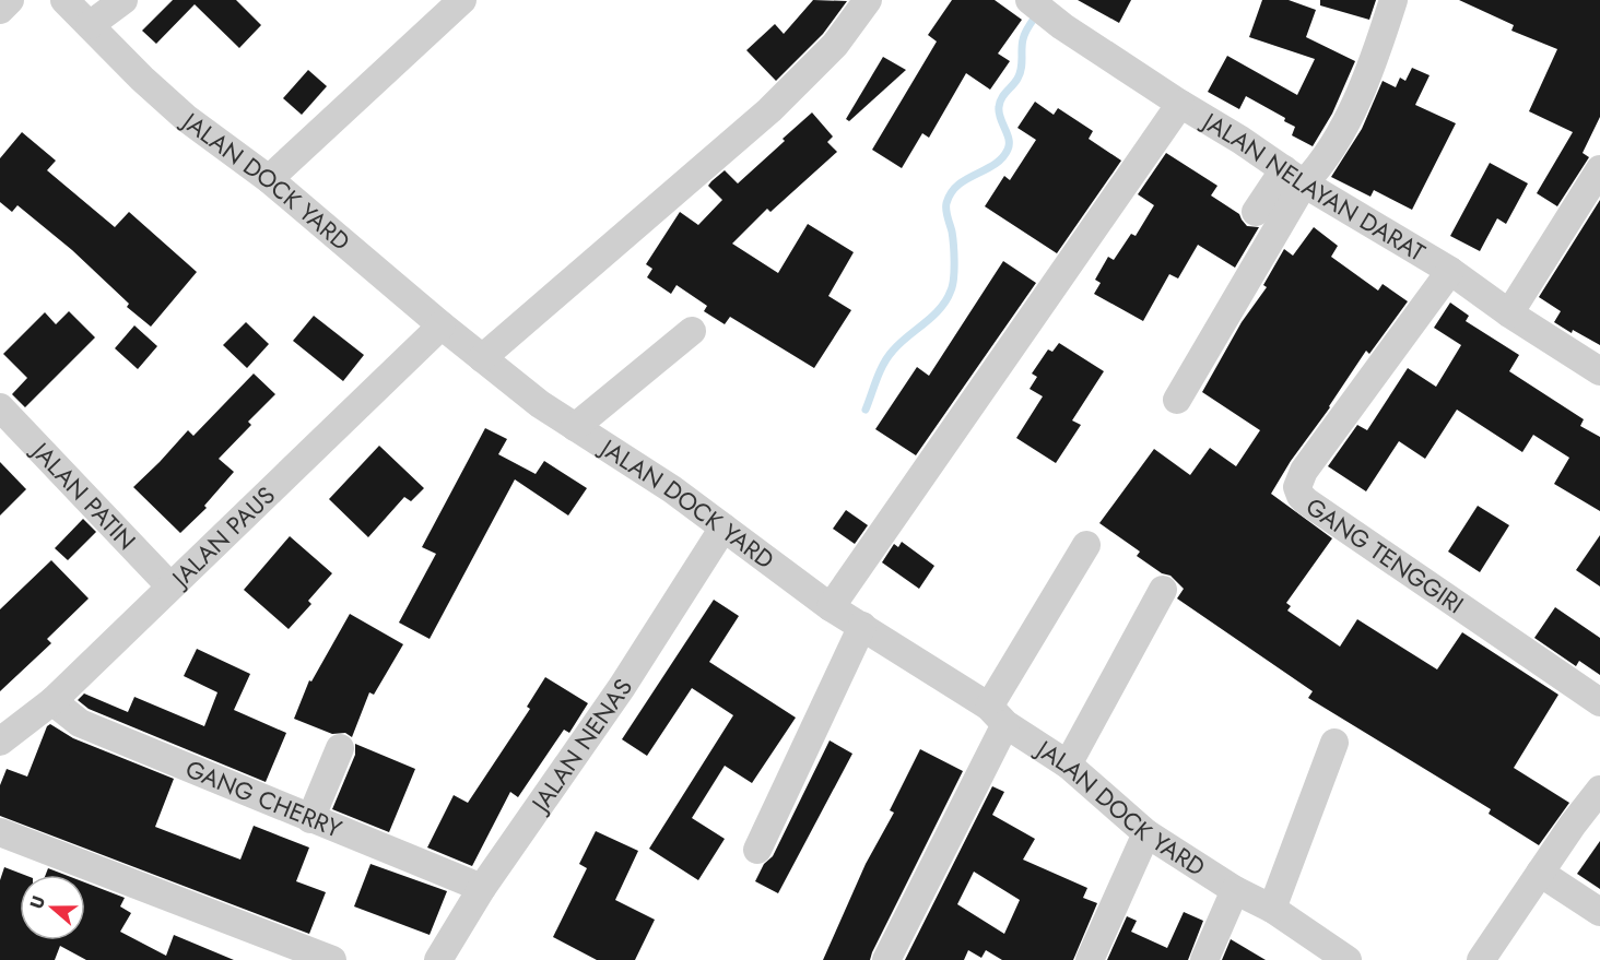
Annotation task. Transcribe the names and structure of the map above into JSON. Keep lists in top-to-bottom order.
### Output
{
  "streets": {
    "street": [
      "JALAN DOCK YARD",
      "JALAN NELAYAN DARAT",
      "JALAN PATIN",
      "JALAN PAUS",
      "GANG TENGGIRI",
      "JALAN NENAS",
      "GANG CHERRY"
    ]
  },
  "crossings": [
    ["JALAN DOCK YARD", "JALAN PAUS"],
    ["JALAN DOCK YARD", "JALAN NENAS"],
    ["JALAN NELAYAN DARAT", "GANG TENGGIRI"],
    ["JALAN PATIN", "JALAN PAUS"],
    ["JALAN PAUS", "GANG CHERRY"],
    ["JALAN NENAS", "GANG CHERRY"]
  ],
  "north": "left"
}
